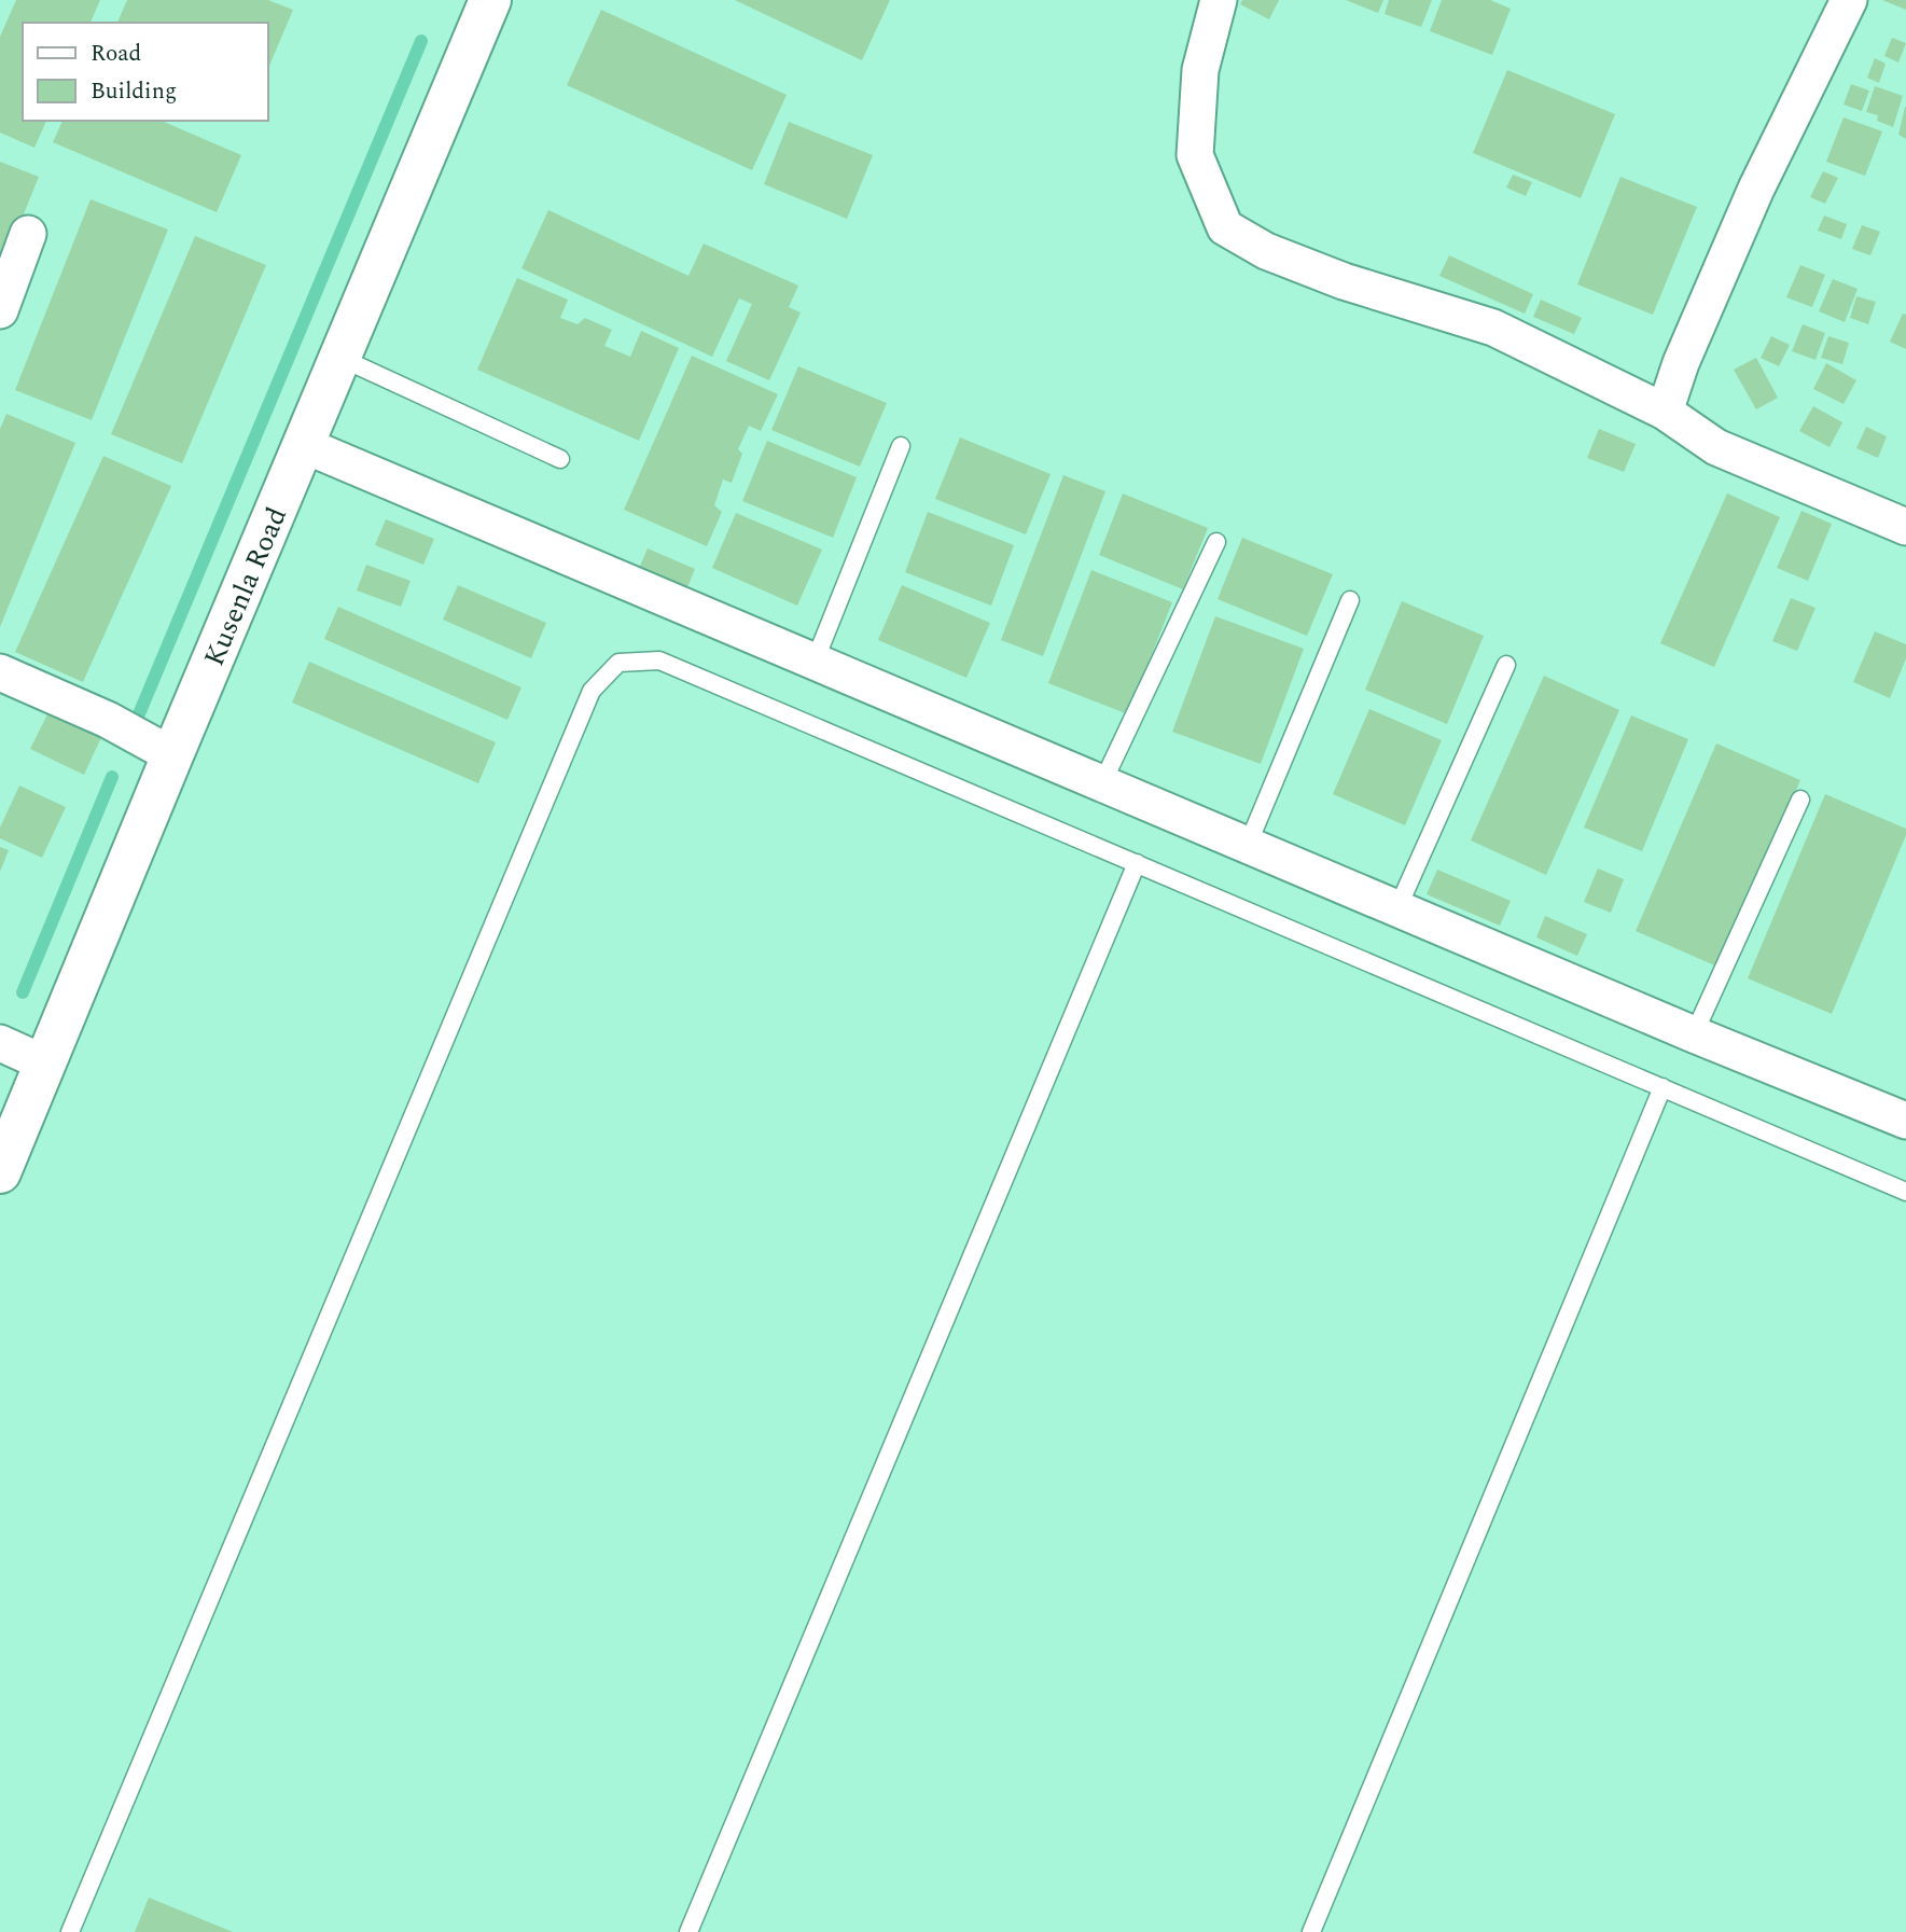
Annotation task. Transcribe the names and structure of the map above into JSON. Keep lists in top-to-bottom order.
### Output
{
  "streets": {
    "main road": ["Kusenla Road"]
  },
  "legend": ["Road", "Building"]
}
